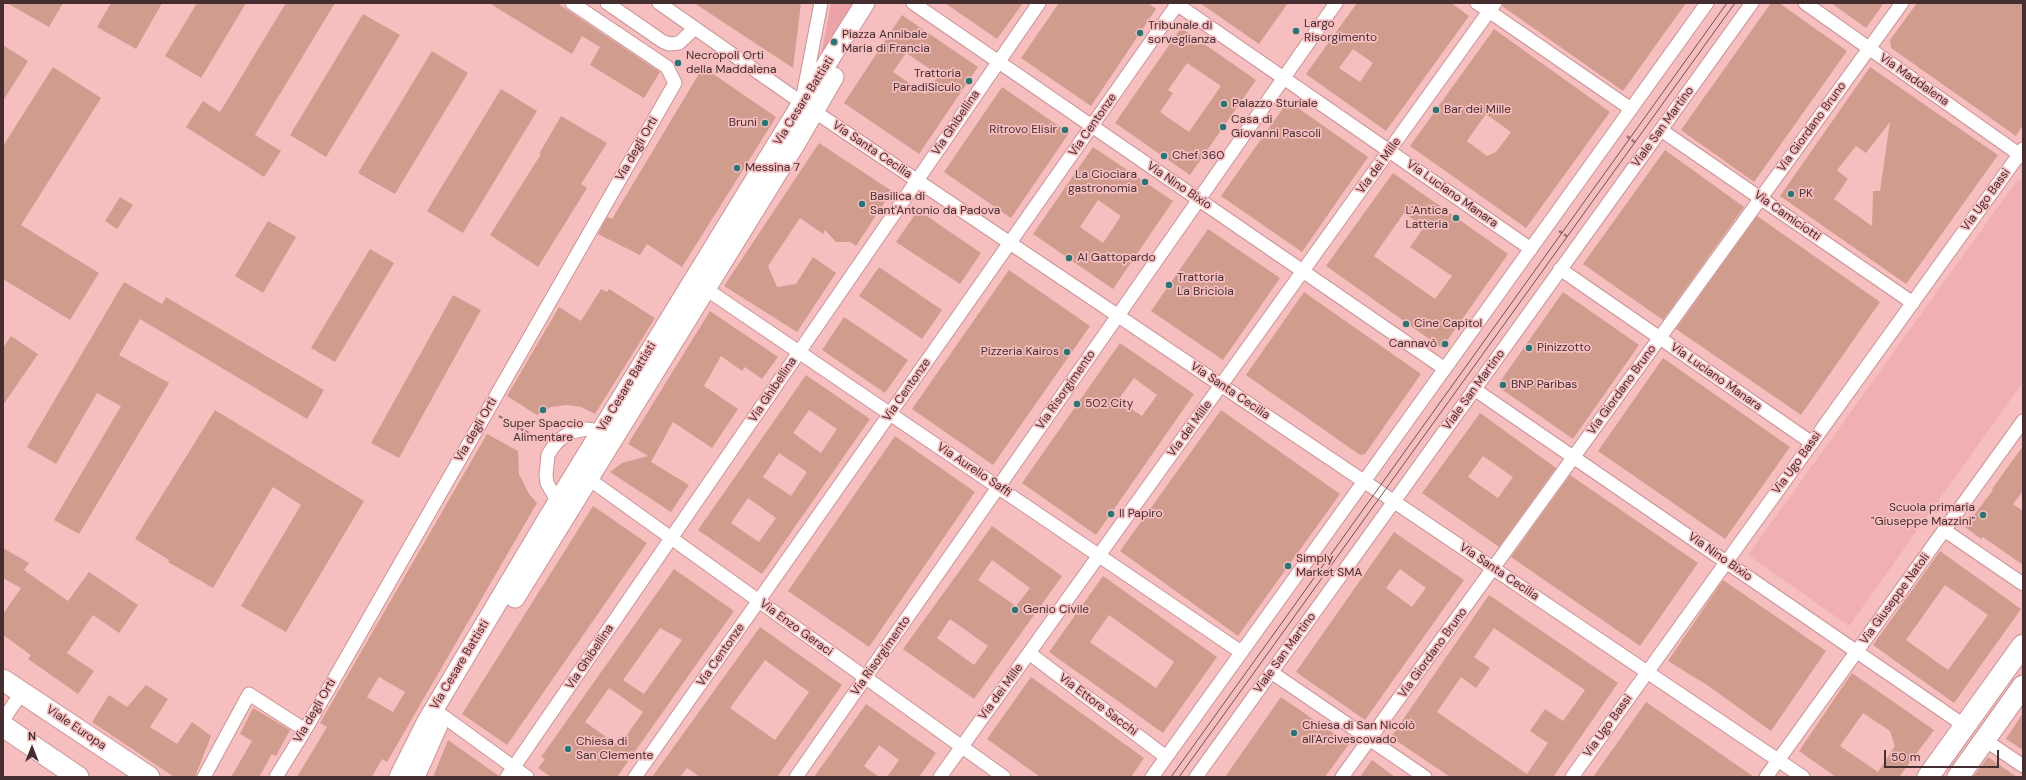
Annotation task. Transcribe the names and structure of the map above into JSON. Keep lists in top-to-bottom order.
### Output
{
  "streets": {
    "main road": ["Via Cesare Battisti", "Viale Europa"],
    "street": [
      "Via Maddalena",
      "Via Ghibellina",
      "Via Centonze",
      "Viale San Martino",
      "Via Giordano Bruno",
      "Via degli Orti",
      "Via Santa Cecilia",
      "Via dei Mille",
      "Via Nino Bixio",
      "Via Luciano Manara",
      "Via Ugo Bassi",
      "Via Camiciotti",
      "Via Risorgimento",
      "Via Aurelio Saffi",
      "Via Giuseppe Natoli",
      "Via Enzo Geraci",
      "Via Ettore Sacchi"
    ]
  },
  "crossings": [
    ["Via Maddalena", "Via Giordano Bruno"],
    ["Via Maddalena", "Via Ugo Bassi"],
    ["Via Cesare Battisti", "Via Santa Cecilia"],
    ["Via Cesare Battisti", "Via Aurelio Saffi"],
    ["Via Cesare Battisti", "Via Enzo Geraci"],
    ["Via Ghibellina", "Via Santa Cecilia"],
    ["Via Ghibellina", "Via Nino Bixio"],
    ["Via Ghibellina", "Via Aurelio Saffi"],
    ["Via Ghibellina", "Via Enzo Geraci"],
    ["Via Centonze", "Via Santa Cecilia"],
    ["Via Centonze", "Via Nino Bixio"],
    ["Via Centonze", "Via Luciano Manara"],
    ["Via Centonze", "Via Aurelio Saffi"],
    ["Via Centonze", "Via Enzo Geraci"],
    ["Viale San Martino", "Via Santa Cecilia"],
    ["Viale San Martino", "Via Nino Bixio"],
    ["Viale San Martino", "Via Luciano Manara"],
    ["Viale San Martino", "Via Camiciotti"],
    ["Via Giordano Bruno", "Via Santa Cecilia"],
    ["Via Giordano Bruno", "Via Nino Bixio"],
    ["Via Giordano Bruno", "Via Luciano Manara"],
    ["Via Giordano Bruno", "Via Camiciotti"],
    ["Via Santa Cecilia", "Via dei Mille"],
    ["Via Santa Cecilia", "Via Ugo Bassi"],
    ["Via Santa Cecilia", "Via Risorgimento"],
    ["Via Santa Cecilia", "Via Giuseppe Natoli"],
    ["Via dei Mille", "Via Nino Bixio"],
    ["Via dei Mille", "Via Luciano Manara"],
    ["Via dei Mille", "Via Aurelio Saffi"],
    ["Via dei Mille", "Via Enzo Geraci"],
    ["Via dei Mille", "Via Ettore Sacchi"],
    ["Via Nino Bixio", "Via Ugo Bassi"],
    ["Via Nino Bixio", "Via Risorgimento"],
    ["Via Nino Bixio", "Via Giuseppe Natoli"],
    ["Via Luciano Manara", "Via Ugo Bassi"],
    ["Via Luciano Manara", "Via Risorgimento"],
    ["Via Ugo Bassi", "Via Camiciotti"],
    ["Via Risorgimento", "Via Aurelio Saffi"],
    ["Via Risorgimento", "Via Enzo Geraci"]
  ],
  "places": [
    "Largo Risorgimento",
    "Tribunale di sorveglianza",
    "Piazza Annibale Maria di Francia",
    "Necropoli Orti della Maddalena",
    "Trattoria ParadiSiculo",
    "Palazzo Sturiale",
    "Bar dei Mille",
    "Bruni",
    "Casa di Giovanni Pascoli",
    "Ritrovo Elisir",
    "Chef 360",
    "Messina 7",
    "La Ciociara gastronomia",
    "PK",
    "Basilica di Sant'Antonio da Padova",
    "L'Antica Latteria",
    "Al Gattopardo",
    "Trattoria La Briciola",
    "Cine Capitol",
    "Cannavò",
    "Pinizzotto",
    "Pizzeria Kairos",
    "BNP Paribas",
    "502 City",
    "Super Spaccio Alimentare",
    "Il Papiro",
    "Scuola primaria \"Giuseppe Mazzini\"",
    "Simply Market SMA",
    "Genio Civile",
    "Chiesa di San Nicolò all'Arcivescovado",
    "Chiesa di San Clemente"
  ],
  "scale_bar": "50 m",
  "north": "top"
}
